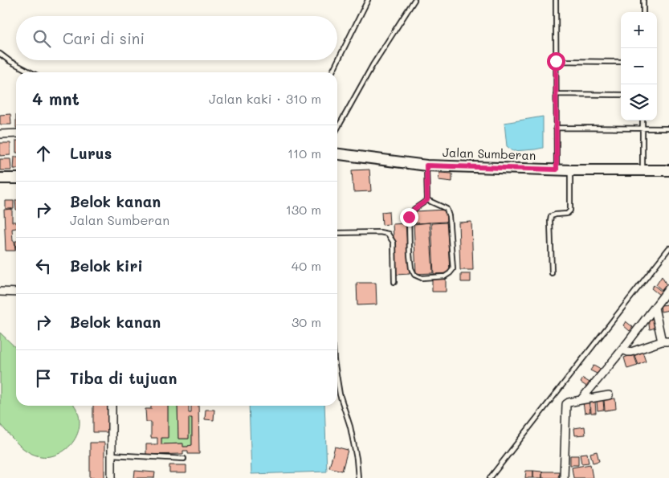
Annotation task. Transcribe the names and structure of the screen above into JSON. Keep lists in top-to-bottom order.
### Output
{
  "streets": {
    "street": ["Jalan Sumberan"]
  },
  "page": {
    "map_buttons": ["+", "−"],
    "search": "Cari di sini",
    "heading": ["4 mnt", "Jalan kaki · 310 m"],
    "list": [
      ["Lurus", "110 m"],
      ["Belok kanan", "Jalan Sumberan", "130 m"],
      ["Belok kiri", "40 m"],
      ["Belok kanan", "30 m"],
      "Tiba di tujuan"
    ]
  }
}
